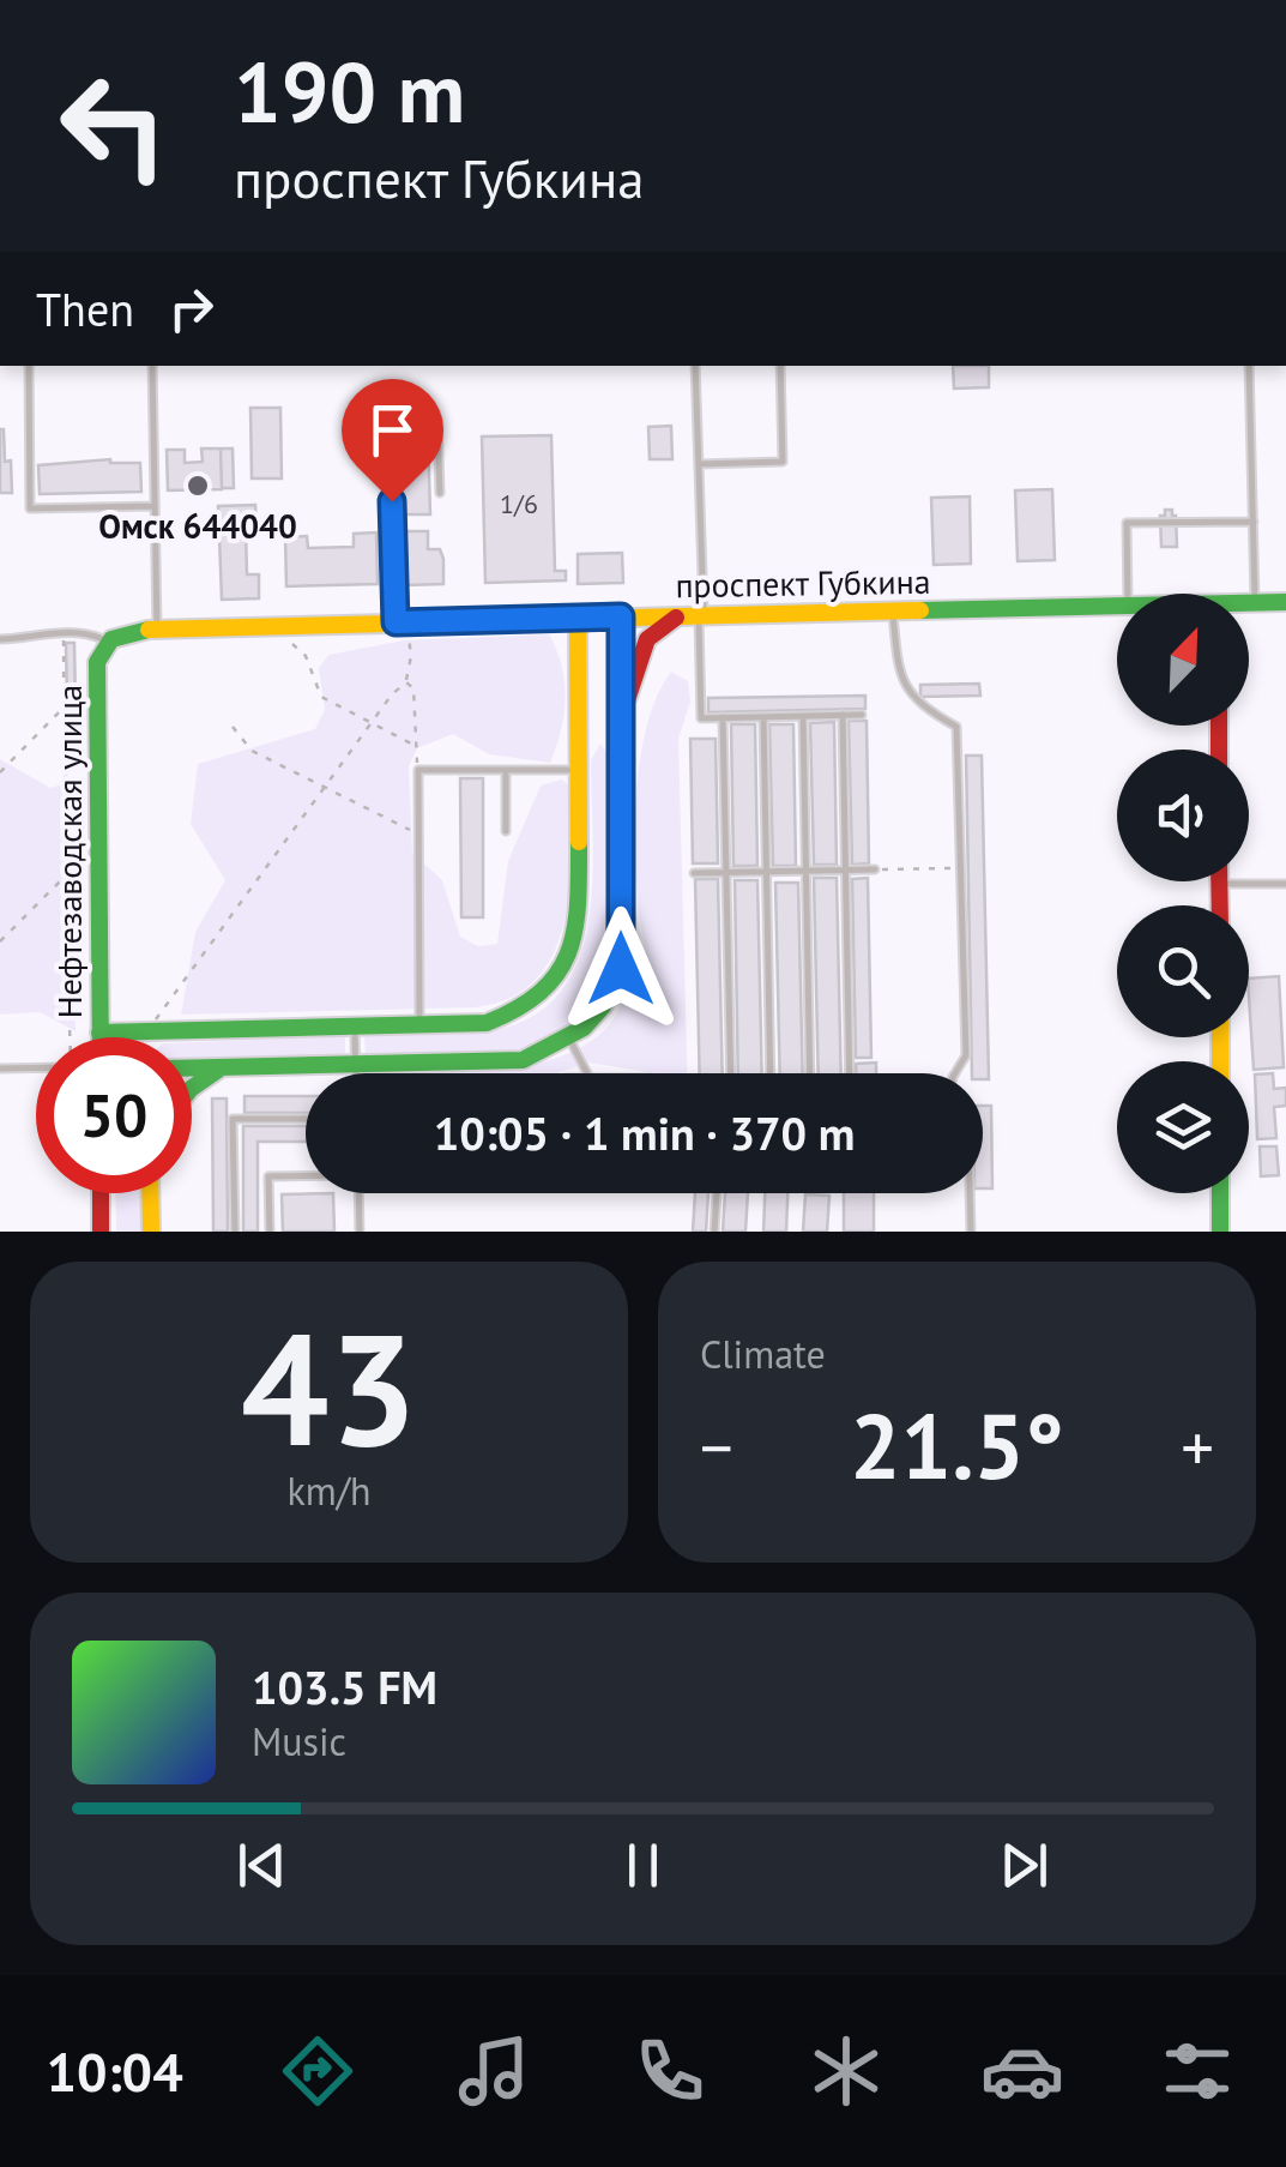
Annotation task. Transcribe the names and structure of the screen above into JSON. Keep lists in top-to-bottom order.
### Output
{
  "streets": {
    "main road": ["проспект Губкина", "Нефтезаводская улица"]
  },
  "crossings": [
    ["проспект Губкина", "Нефтезаводская улица"]
  ],
  "places": ["Омск 644040"],
  "house_numbers": ["1/6"],
  "north": "top right",
  "page": {
    "turn": ["190 m", "проспект Губкина"],
    "then": "Then",
    "limit": "50",
    "trip": "10:05 · 1 min · 370 m",
    "tile": [
      ["43", "km/h"],
      "Climate"
    ],
    "heat": ["−", "21.5°", "+"],
    "song": ["103.5 FM", "Music"],
    "tabs": "10:04"
  }
}
